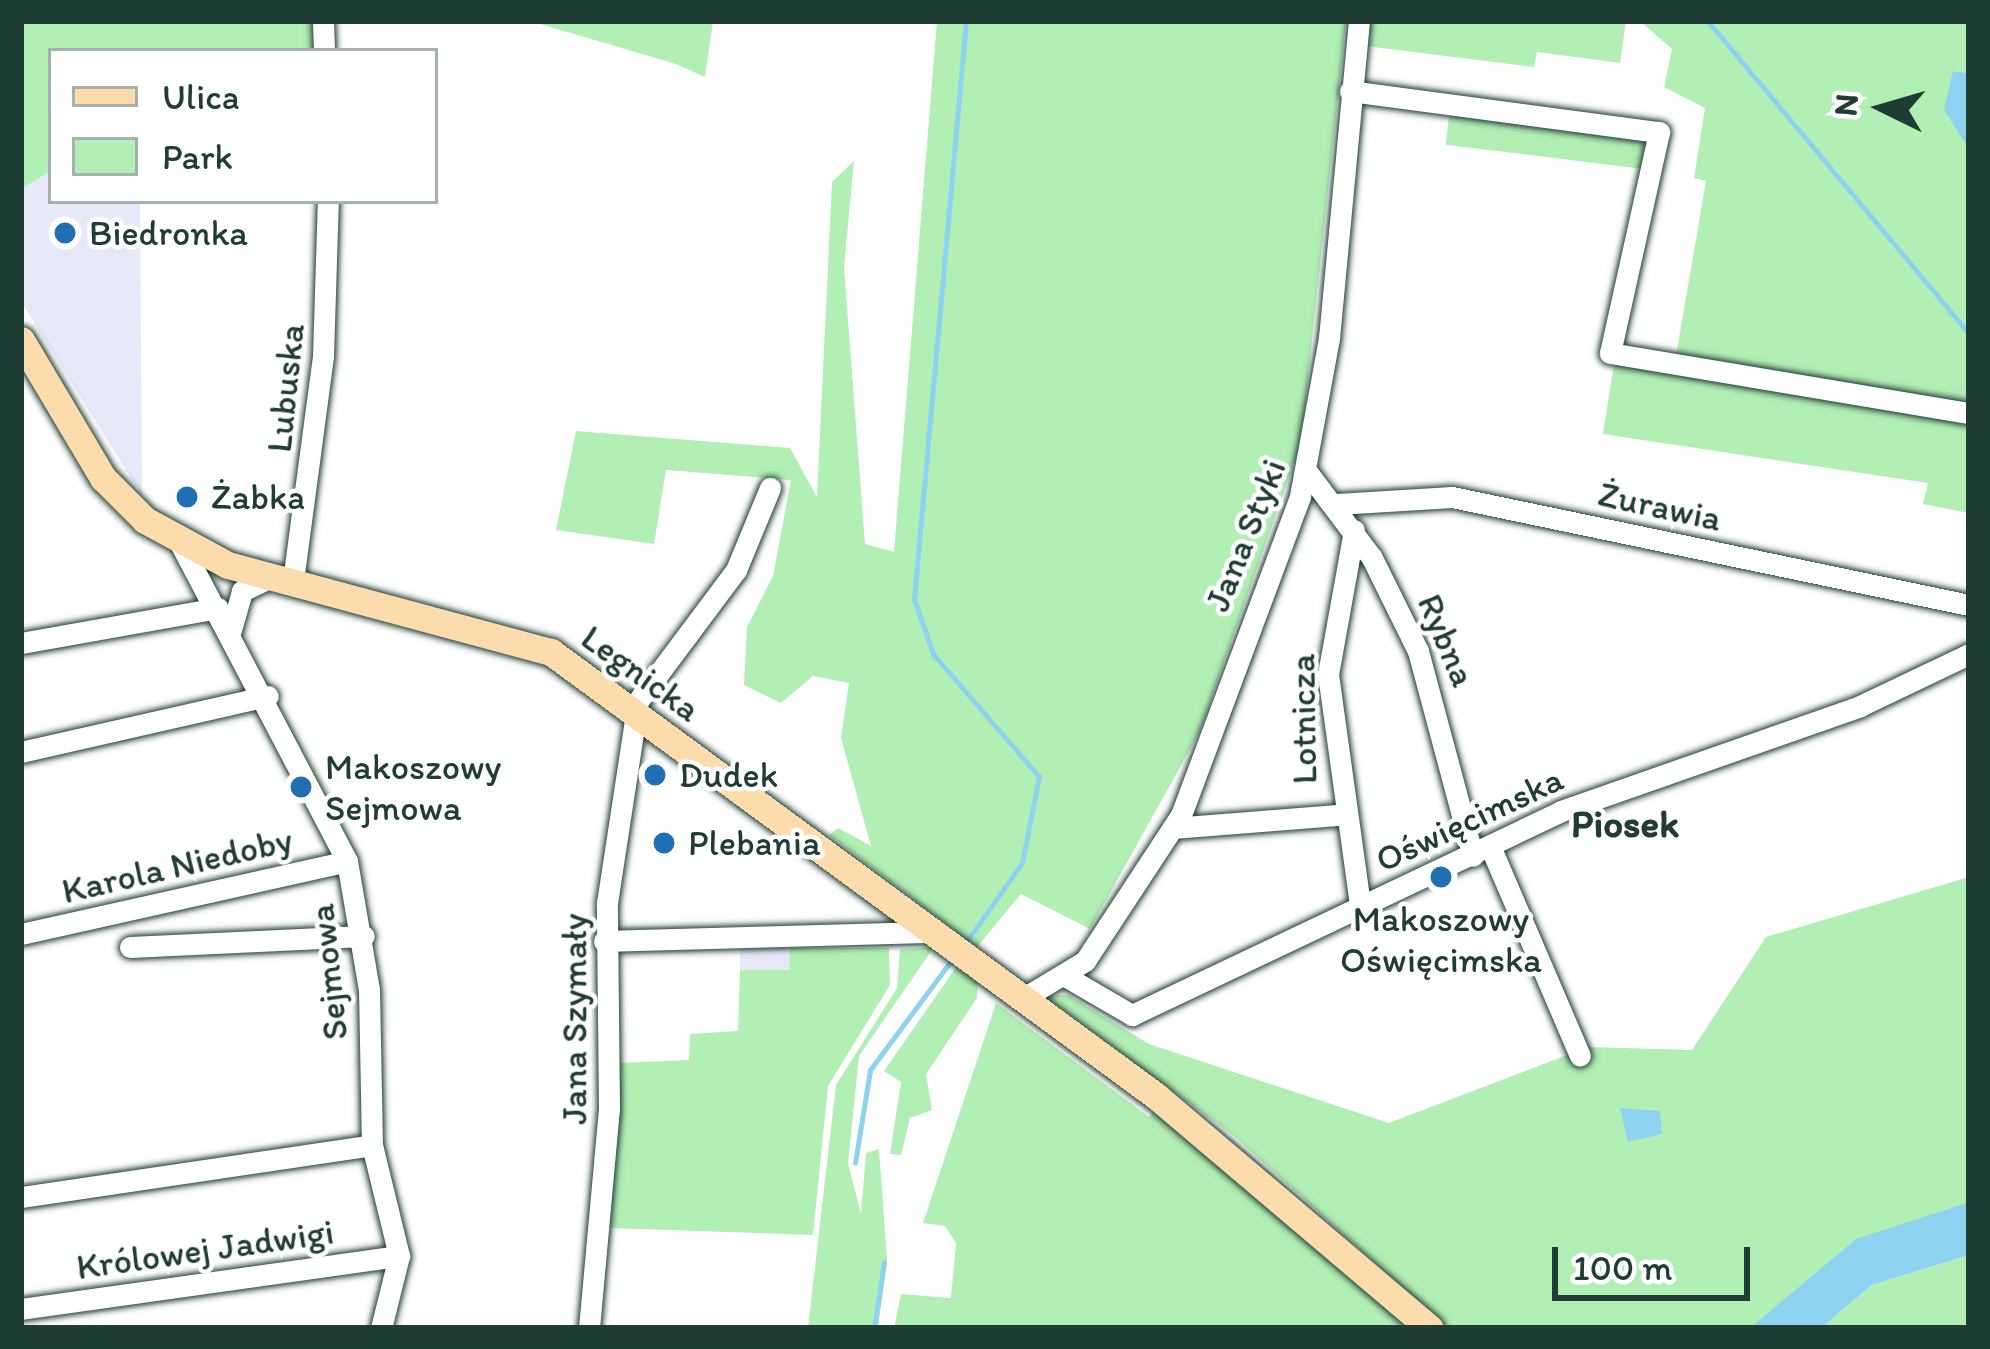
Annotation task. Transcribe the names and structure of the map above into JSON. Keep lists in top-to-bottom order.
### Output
{
  "streets": {
    "main road": ["Legnicka"],
    "street": [
      "Lubuska",
      "Żurawia",
      "Jana Styki",
      "Rybna",
      "Lotnicza",
      "Oświęcimska",
      "Karola Niedoby",
      "Sejmowa",
      "Jana Szymały",
      "Królowej Jadwigi"
    ]
  },
  "crossings": [
    ["Lubuska", "Legnicka"],
    ["Żurawia", "Rybna"],
    ["Jana Styki", "Rybna"],
    ["Jana Styki", "Legnicka"],
    ["Jana Styki", "Oświęcimska"],
    ["Rybna", "Lotnicza"],
    ["Rybna", "Oświęcimska"],
    ["Legnicka", "Sejmowa"],
    ["Legnicka", "Jana Szymały"],
    ["Lotnicza", "Oświęcimska"],
    ["Karola Niedoby", "Sejmowa"],
    ["Sejmowa", "Królowej Jadwigi"]
  ],
  "districts": ["Piosek"],
  "places": [
    "Biedronka",
    "Żabka",
    "Dudek",
    "Makoszowy Sejmowa",
    "Plebania",
    "Makoszowy Oświęcimska"
  ],
  "legend": ["Ulica", "Park"],
  "scale_bar": "100 m",
  "north": "left"
}
